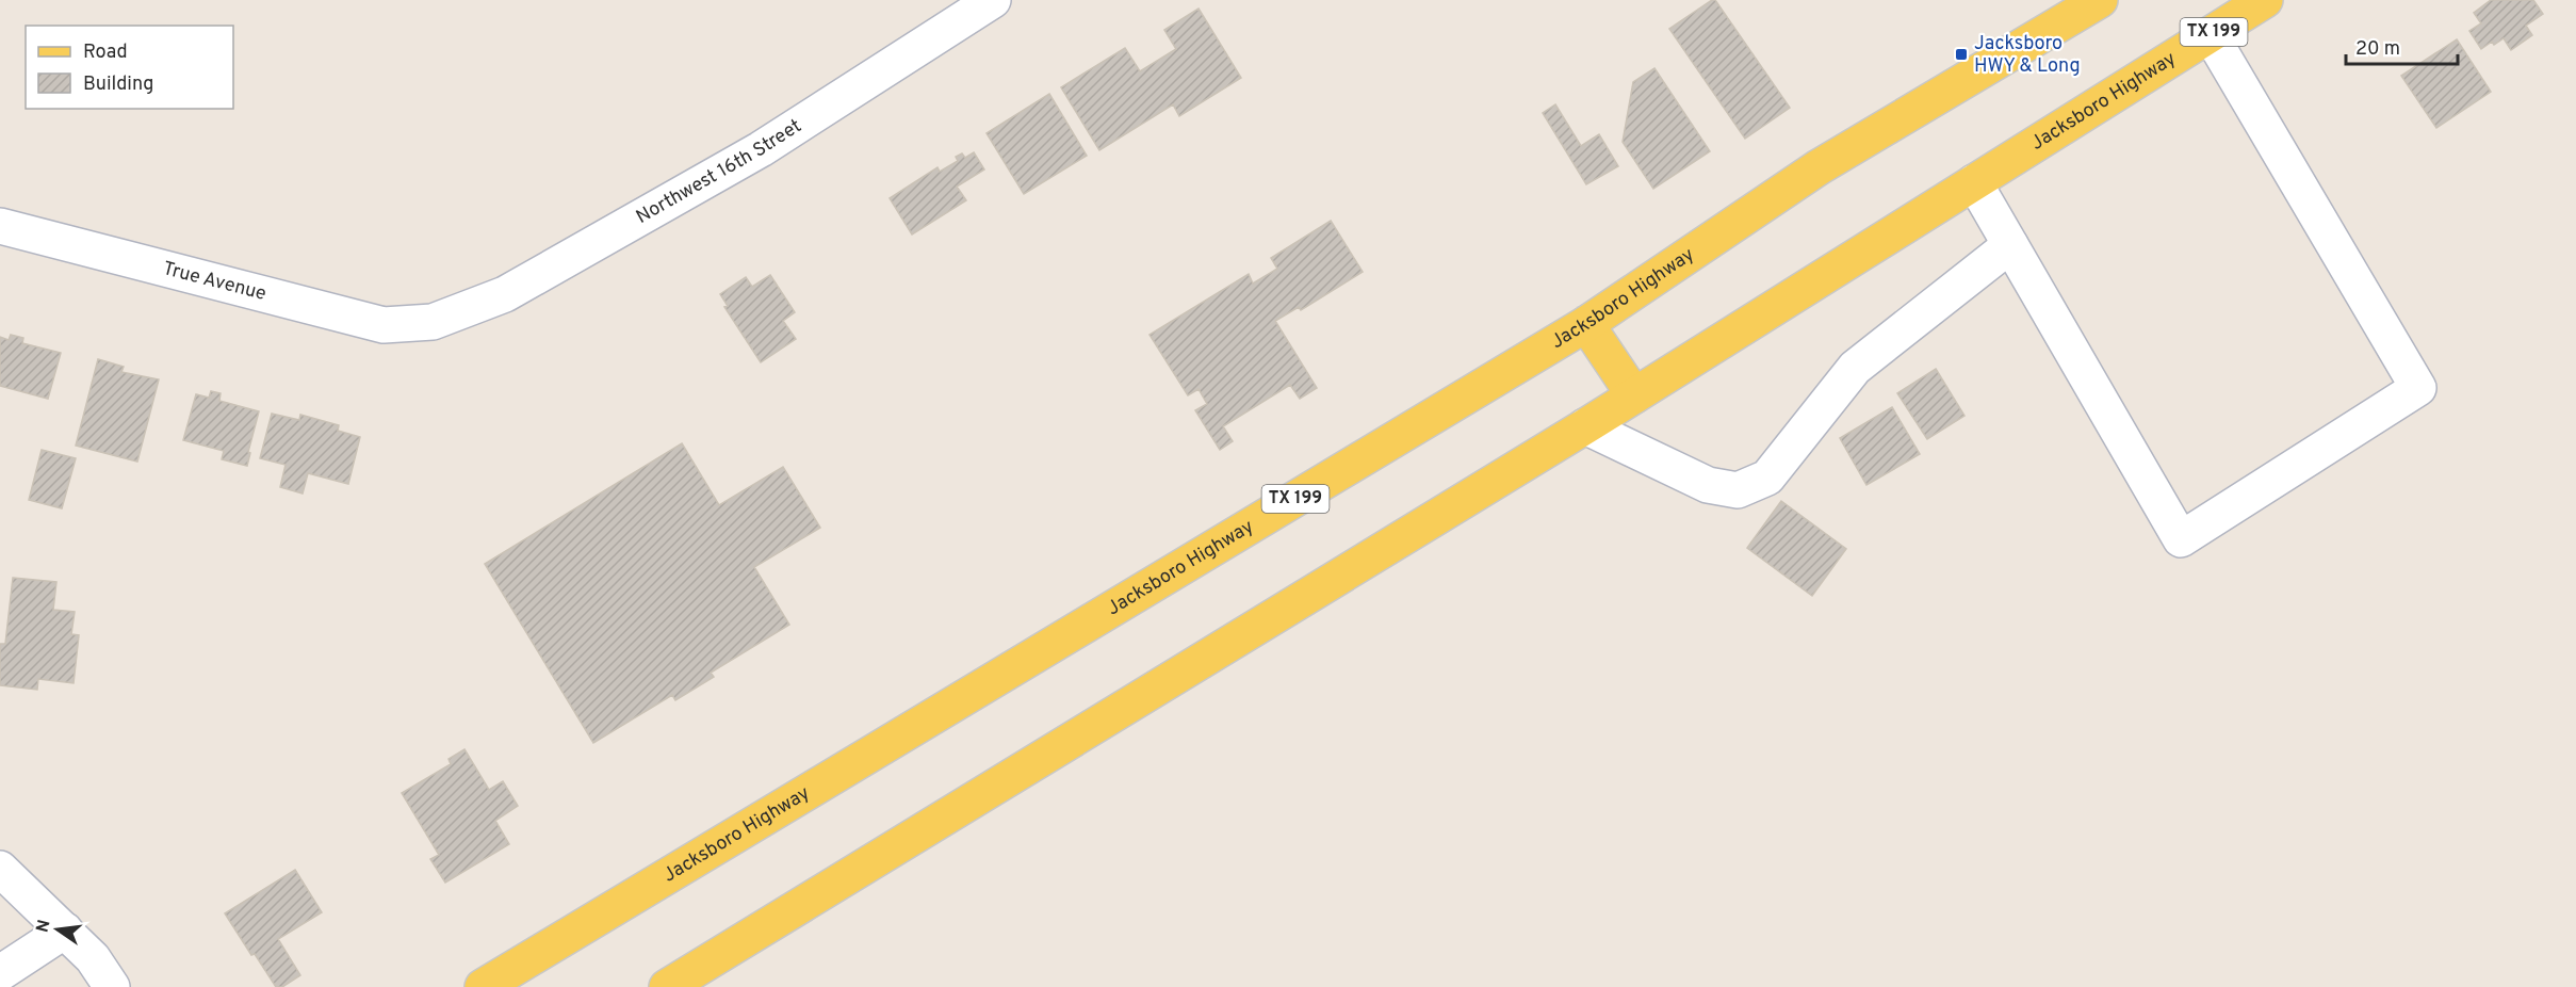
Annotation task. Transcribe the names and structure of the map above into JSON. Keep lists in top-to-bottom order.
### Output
{
  "streets": {
    "main road": ["TX 199", "Jacksboro Highway"],
    "street": ["Northwest 16th Street", "True Avenue"]
  },
  "crossings": [
    ["Northwest 16th Street", "True Avenue"]
  ],
  "places": {
    "transit": ["Jacksboro HWY & Long"]
  },
  "legend": ["Road", "Building"],
  "scale_bar": "20 m",
  "north": "left"
}
